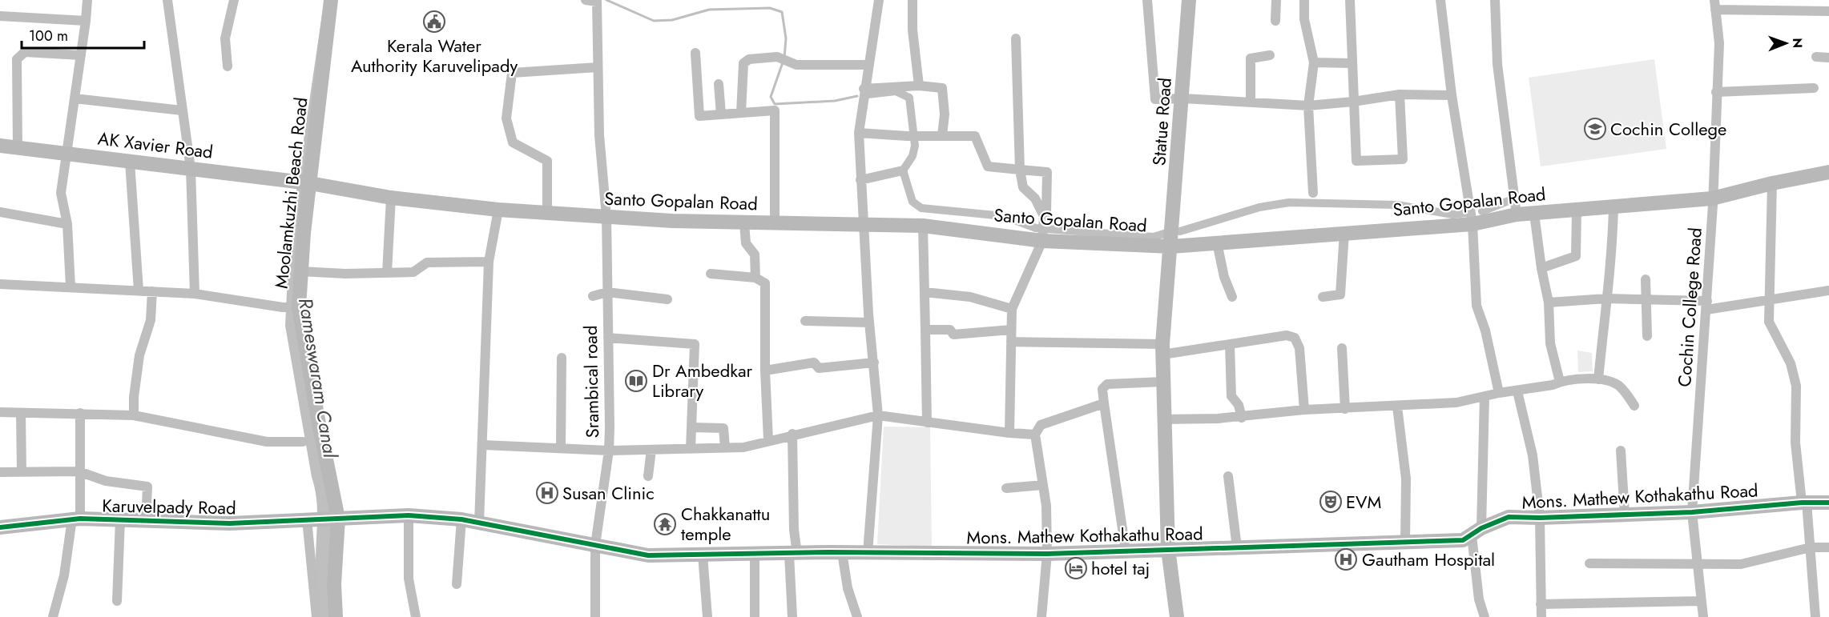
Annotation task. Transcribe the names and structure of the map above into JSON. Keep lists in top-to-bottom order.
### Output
{
  "streets": {
    "street": [
      "Statue Road",
      "AK Xavier Road",
      "Moolamkuzhi Beach Road",
      "Santo Gopalan Road",
      "Cochin College Road",
      "Srambical road",
      "Mons. Mathew Kothakathu Road",
      "Karuvelpady Road"
    ]
  },
  "crossings": [
    ["Statue Road", "Santo Gopalan Road"],
    ["Statue Road", "Mons. Mathew Kothakathu Road"],
    ["AK Xavier Road", "Moolamkuzhi Beach Road"],
    ["AK Xavier Road", "Santo Gopalan Road"],
    ["Moolamkuzhi Beach Road", "Santo Gopalan Road"],
    ["Moolamkuzhi Beach Road", "Mons. Mathew Kothakathu Road"],
    ["Moolamkuzhi Beach Road", "Karuvelpady Road"],
    ["Santo Gopalan Road", "Cochin College Road"],
    ["Santo Gopalan Road", "Srambical road"],
    ["Cochin College Road", "Mons. Mathew Kothakathu Road"],
    ["Srambical road", "Mons. Mathew Kothakathu Road"],
    ["Mons. Mathew Kothakathu Road", "Karuvelpady Road"]
  ],
  "water": ["Rameswaram Canal"],
  "places": {
    "public building": ["Kerala Water Authority Karuvelipady"],
    "school or university": ["Cochin College"],
    "library": ["Dr Ambedkar Library"],
    "hospital": ["Susan Clinic", "Gautham Hospital"],
    "theatre": ["EVM"],
    "temple": ["Chakkanattu temple"],
    "hotel": ["hotel taj"]
  },
  "scale_bar": "100 m",
  "north": "right"
}
